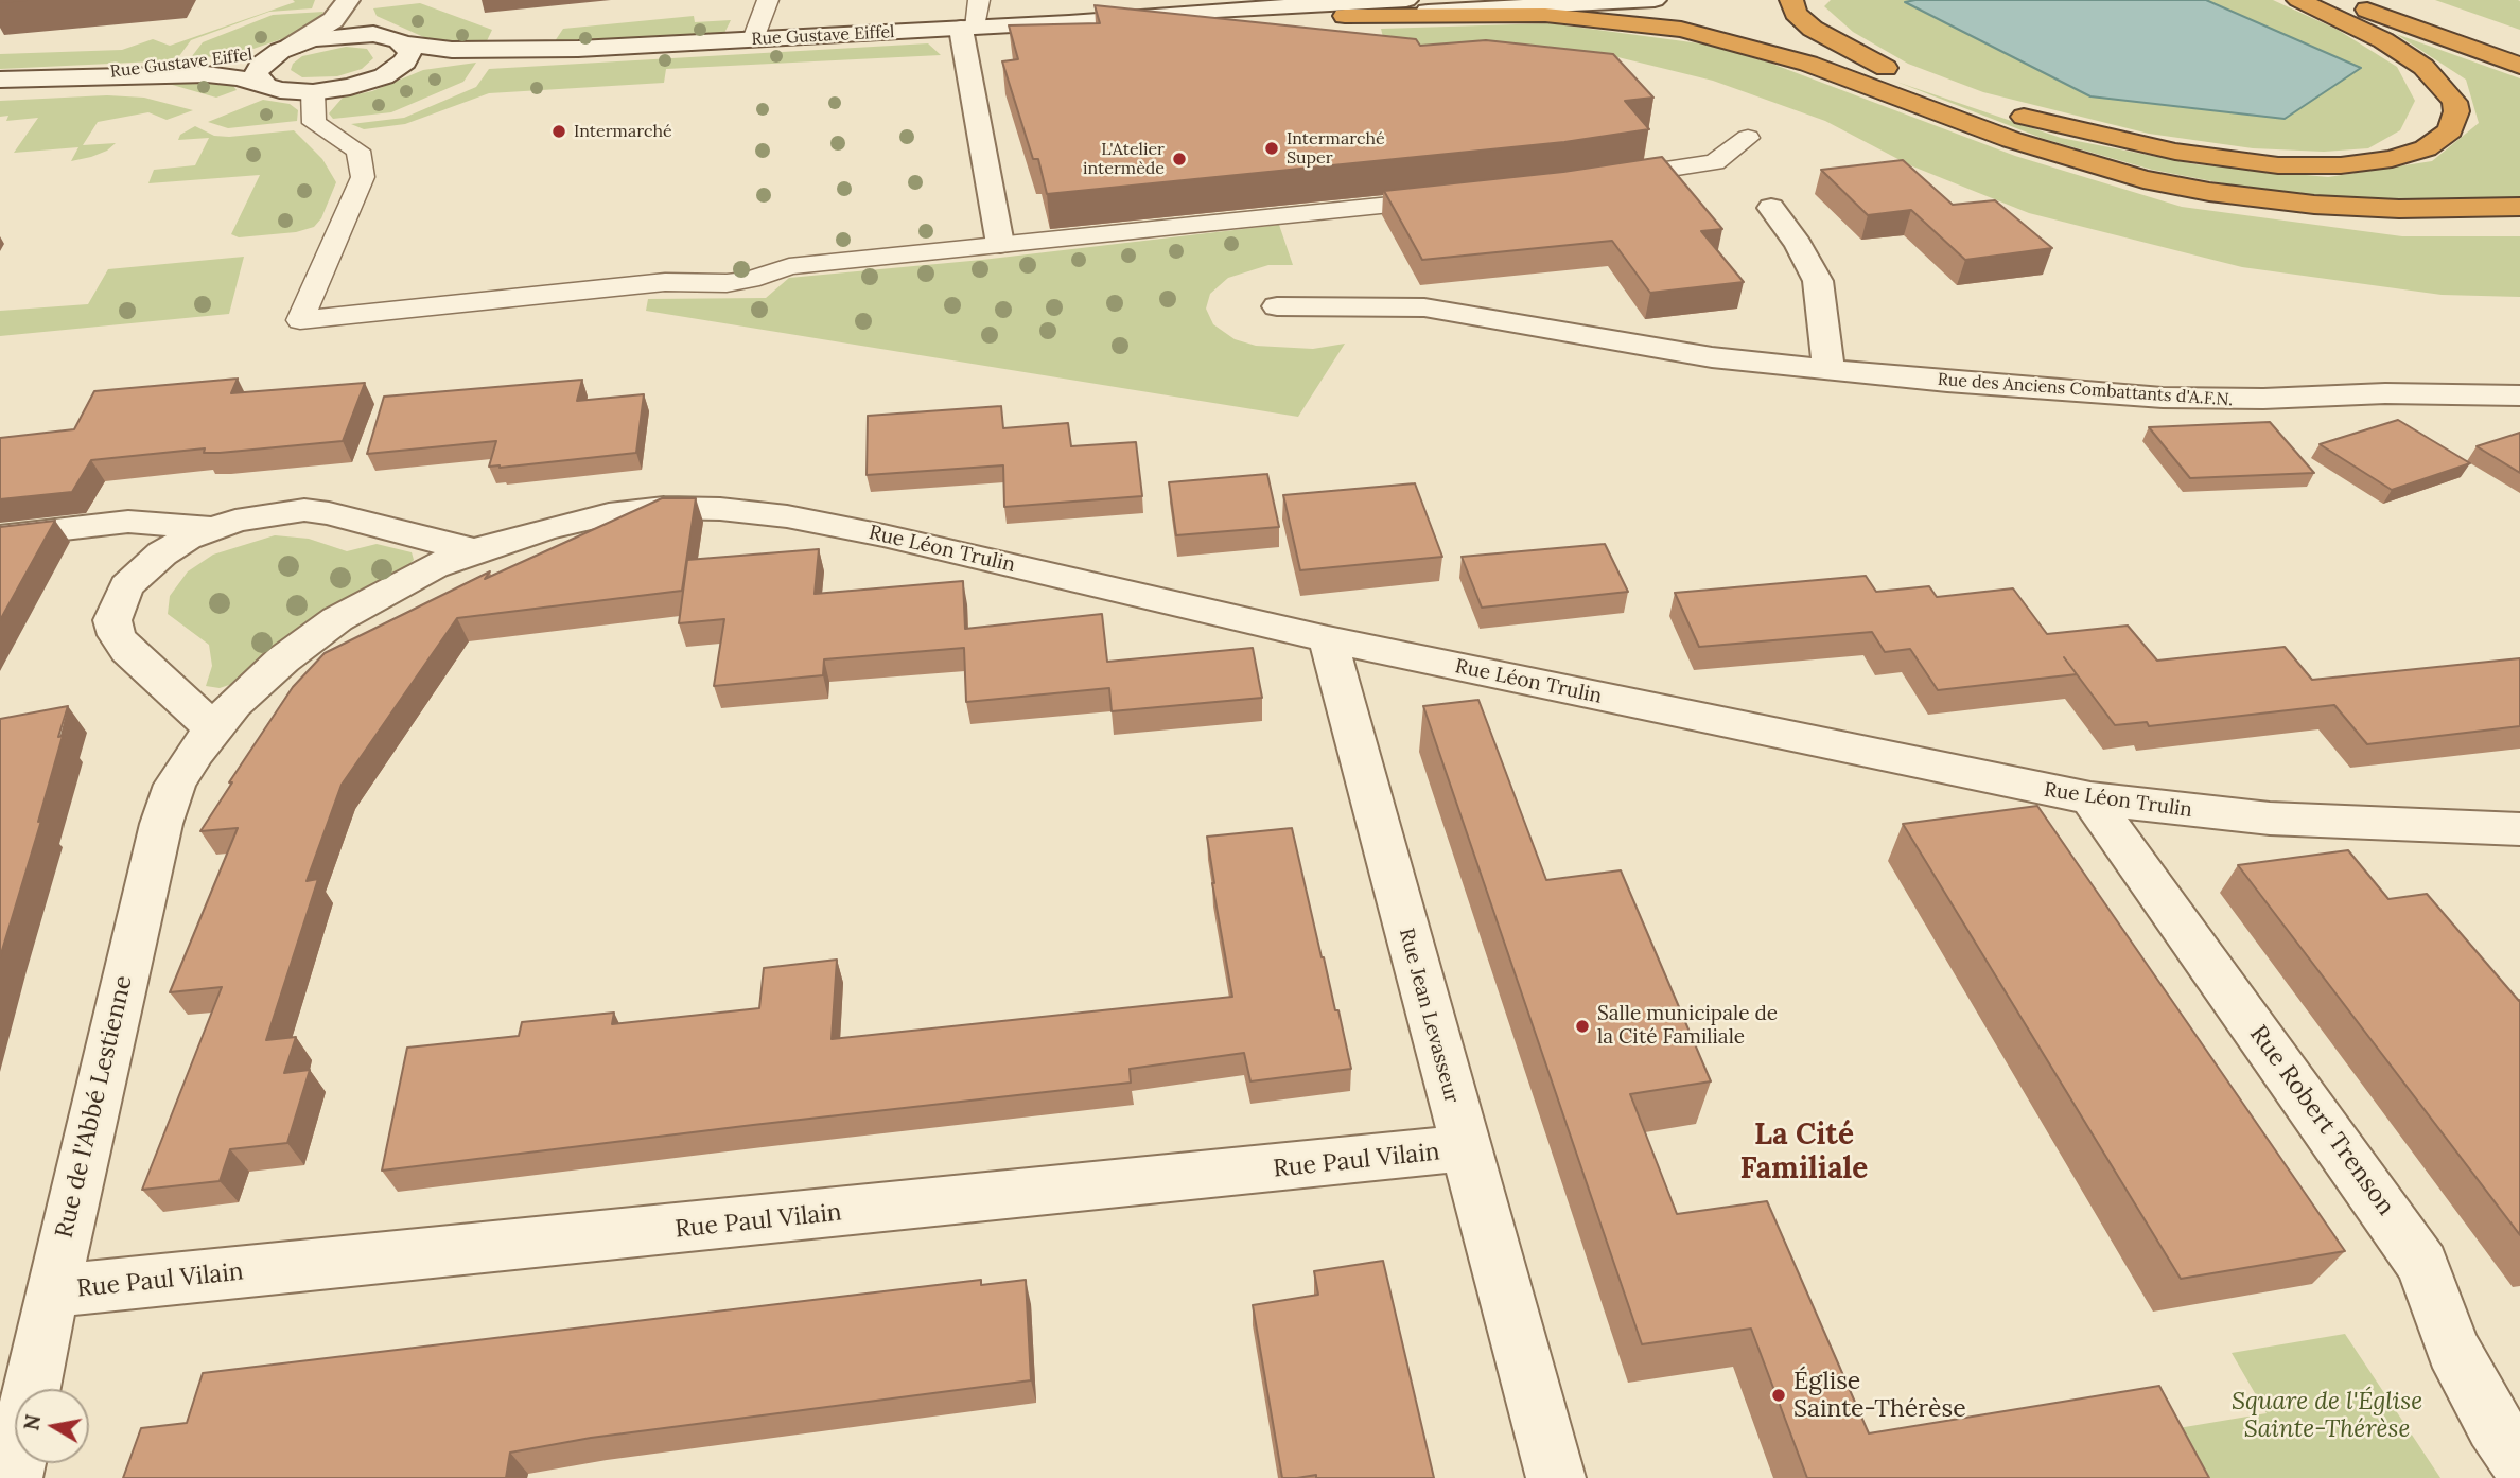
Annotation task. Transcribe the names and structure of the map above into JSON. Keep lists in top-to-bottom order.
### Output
{
  "streets": {
    "street": [
      "Rue Gustave Eiffel",
      "Rue des Anciens Combattants d'A.F.N.",
      "Rue Léon Trulin",
      "Rue Jean Levasseur",
      "Rue de l'Abbé Lestienne",
      "Rue Robert Trenson",
      "Rue Paul Vilain"
    ]
  },
  "crossings": [
    ["Rue Léon Trulin", "Rue Jean Levasseur"],
    ["Rue Léon Trulin", "Rue de l'Abbé Lestienne"],
    ["Rue Léon Trulin", "Rue Robert Trenson"],
    ["Rue Jean Levasseur", "Rue Paul Vilain"],
    ["Rue de l'Abbé Lestienne", "Rue Paul Vilain"]
  ],
  "districts": ["La Cité Familiale"],
  "parks": ["Square de l'Église Sainte-Thérèse"],
  "places": [
    "Intermarché",
    "Intermarché Super",
    "L'Atelier intermède",
    "Salle municipale de la Cité Familiale",
    "Église Sainte-Thérèse"
  ],
  "north": "left"
}
